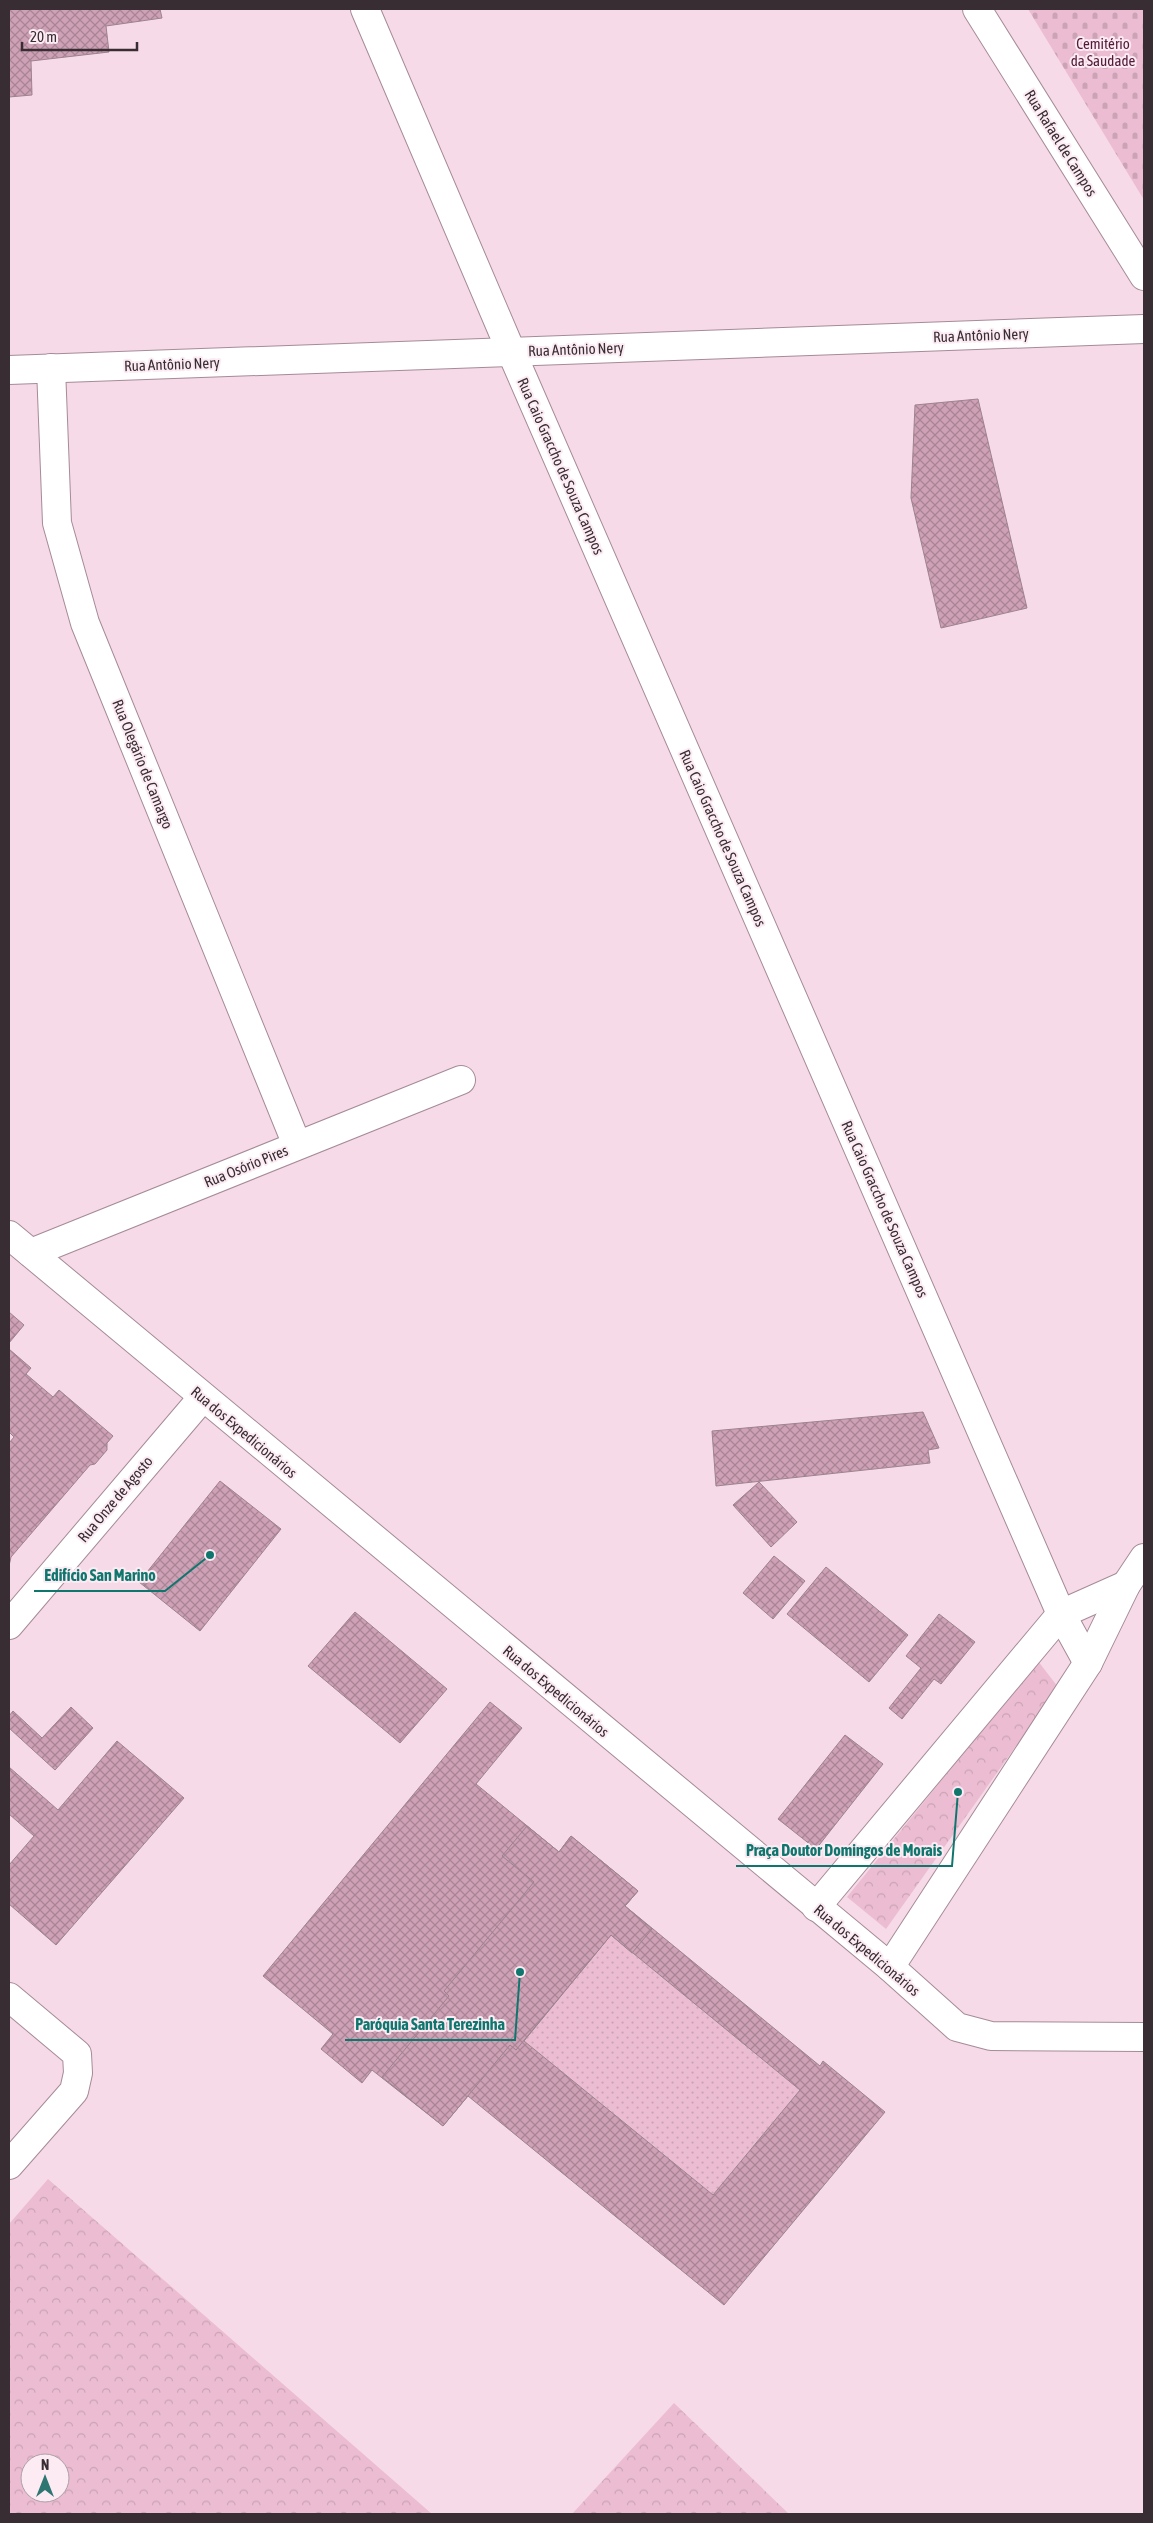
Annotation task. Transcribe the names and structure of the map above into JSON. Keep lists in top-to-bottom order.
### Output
{
  "streets": {
    "street": [
      "Rua Rafael de Campos",
      "Rua Antônio Nery",
      "Rua Caio Graccho de Souza Campos",
      "Rua Olegário de Camargo",
      "Rua Osório Pires",
      "Rua dos Expedicionários",
      "Rua Onze de Agosto"
    ]
  },
  "crossings": [
    ["Rua Antônio Nery", "Rua Caio Graccho de Souza Campos"],
    ["Rua Antônio Nery", "Rua Olegário de Camargo"],
    ["Rua Olegário de Camargo", "Rua Osório Pires"],
    ["Rua Osório Pires", "Rua dos Expedicionários"],
    ["Rua dos Expedicionários", "Rua Onze de Agosto"]
  ],
  "parks": ["Cemitério da Saudade"],
  "places": ["Edifício San Marino", "Praça Doutor Domingos de Morais", "Paróquia Santa Terezinha"],
  "scale_bar": "20 m",
  "north": "top"
}
